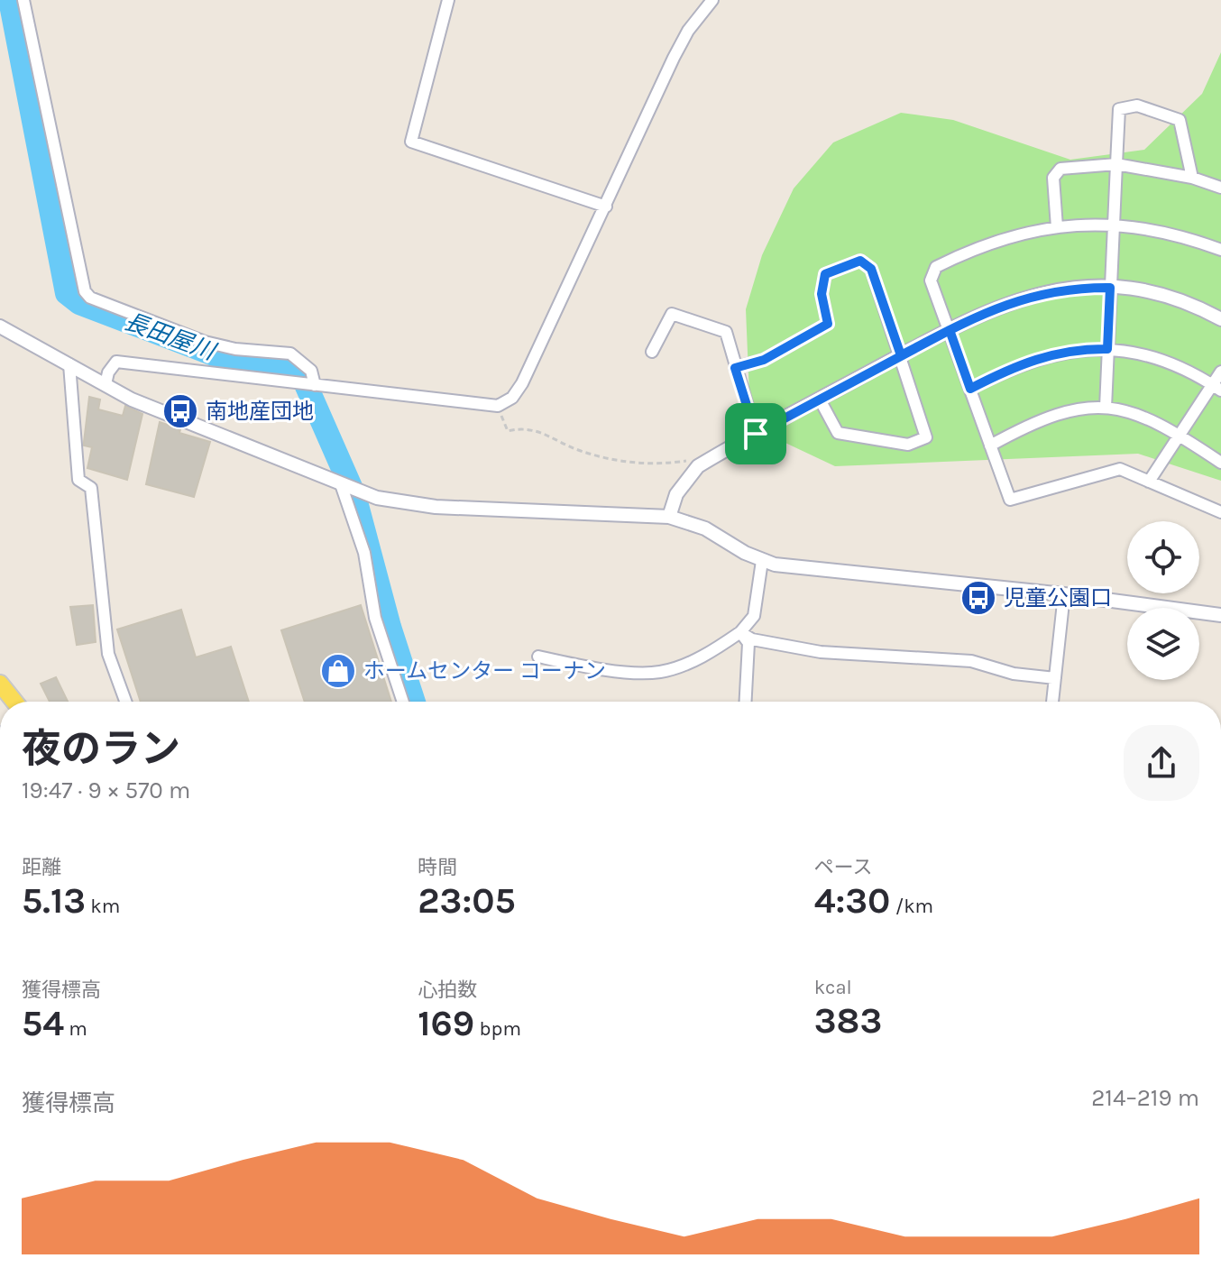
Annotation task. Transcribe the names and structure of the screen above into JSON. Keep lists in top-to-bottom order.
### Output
{
  "water": ["長田屋川"],
  "places": {
    "bus stop": ["南地産団地", "児童公園口"],
    "shop": ["ホームセンター コーナン"]
  },
  "page": {
    "heading": ["夜のラン", "19:47 · 9 × 570 m"],
    "stats": [
      ["距離", "5.13 km"],
      ["時間", "23:05"],
      ["ペース", "4:30 /km"],
      ["獲得標高", "54 m"],
      ["心拍数", "169 bpm"],
      ["kcal", "383"]
    ],
    "chart": ["獲得標高", "214–219 m"]
  }
}
